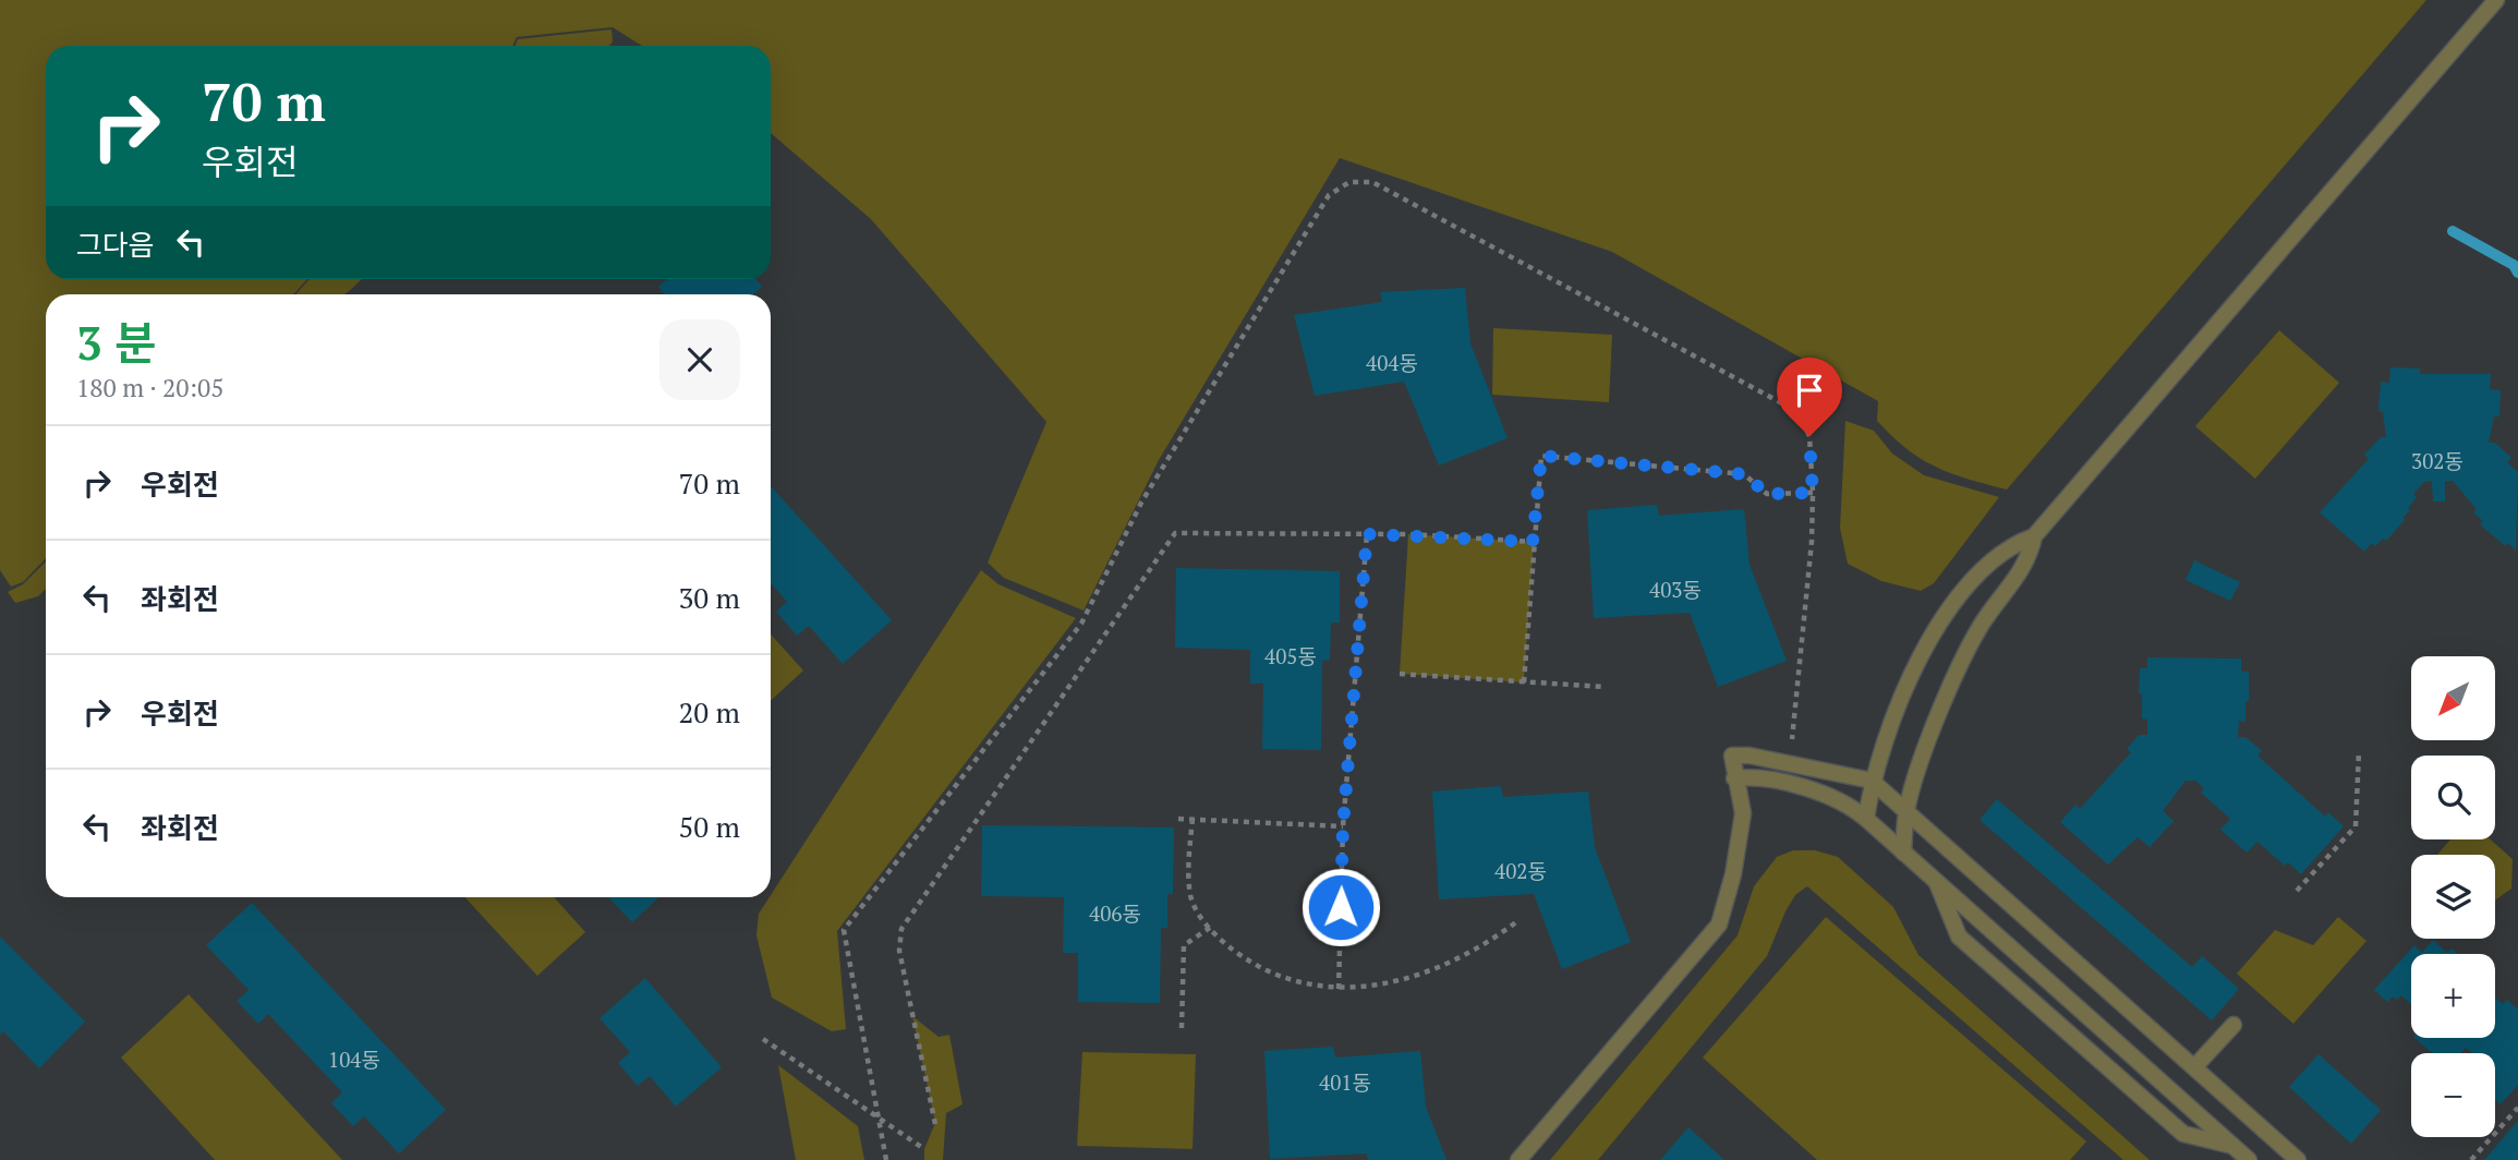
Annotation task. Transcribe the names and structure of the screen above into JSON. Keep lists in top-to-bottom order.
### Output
{
  "house_numbers": [
    "404동",
    "302동",
    "403동",
    "405동",
    "402동",
    "406동",
    "104동",
    "401동"
  ],
  "north": "bottom left",
  "page": {
    "turn": ["70 m", "우회전"],
    "then": "그다음",
    "heading": ["3 분", "180 m · 20:05"],
    "list": [
      {
        "name": "우회전",
        "value": "70 m"
      },
      {
        "name": "좌회전",
        "value": "30 m"
      },
      {
        "name": "우회전",
        "value": "20 m"
      },
      {
        "name": "좌회전",
        "value": "50 m"
      }
    ],
    "map_buttons": ["+", "−"]
  }
}
